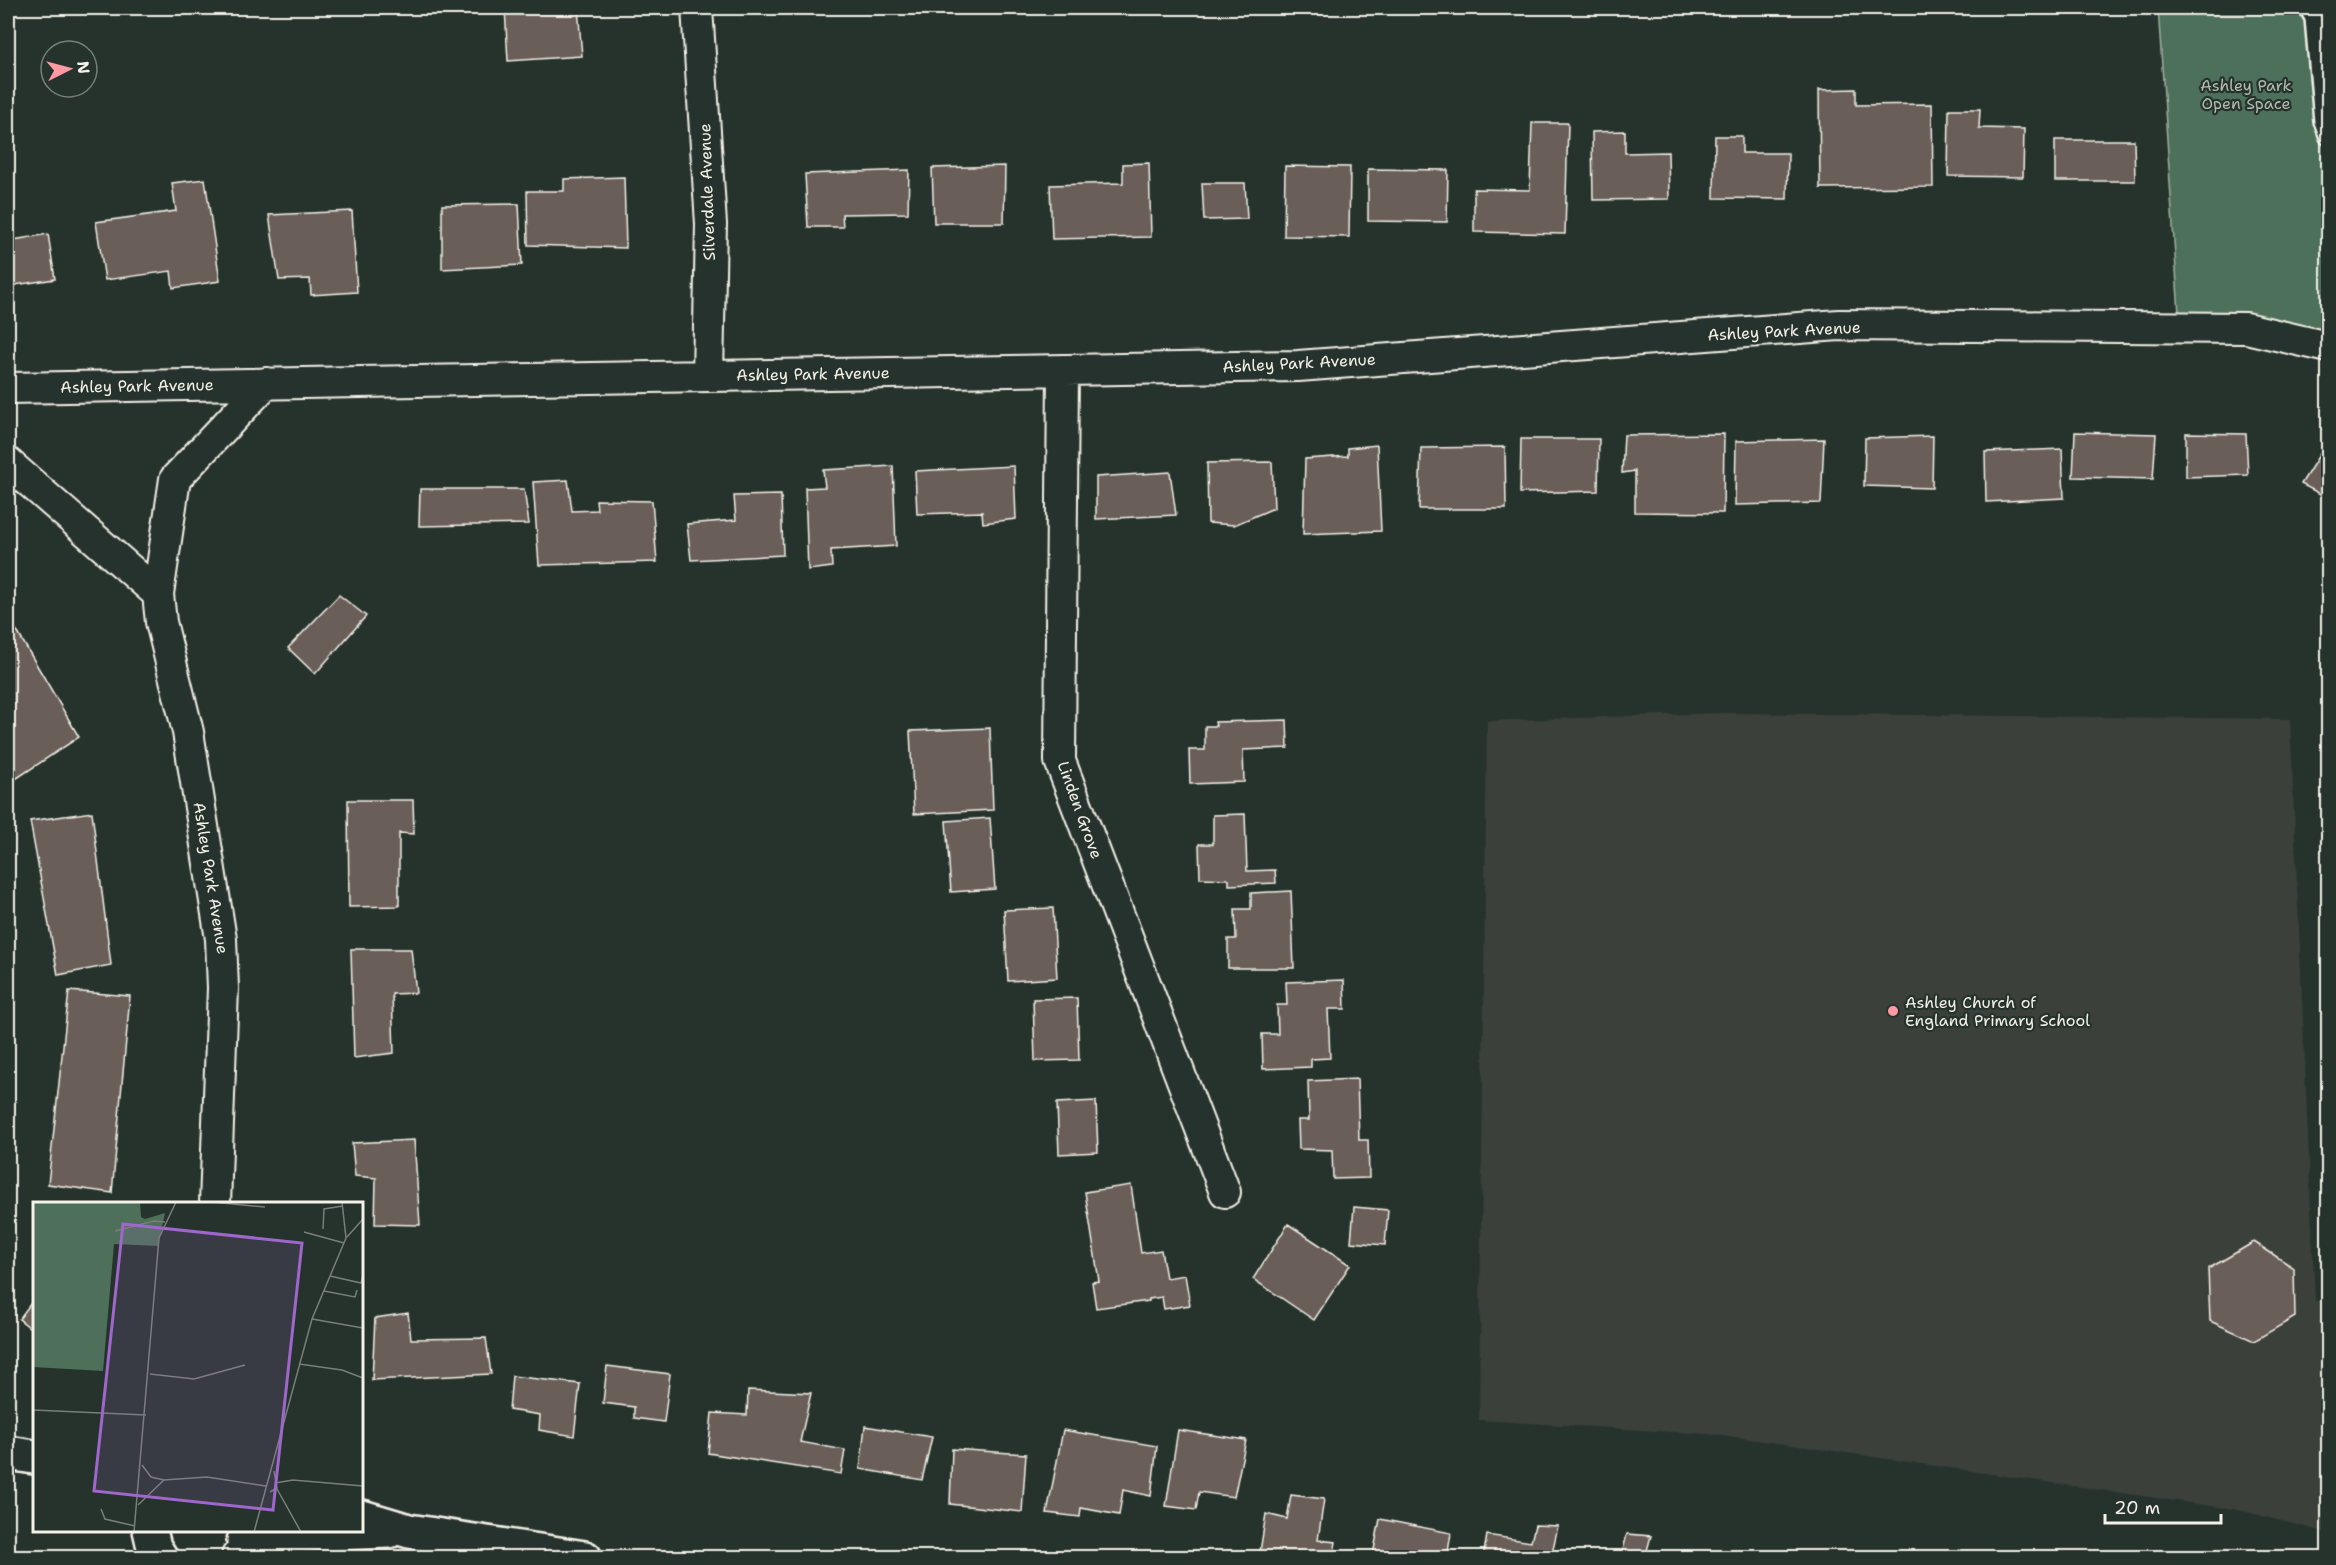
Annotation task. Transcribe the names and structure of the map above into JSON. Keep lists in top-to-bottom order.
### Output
{
  "streets": {
    "street": ["Silverdale Avenue", "Ashley Park Avenue", "Linden Grove"]
  },
  "crossings": [
    ["Silverdale Avenue", "Ashley Park Avenue"],
    ["Ashley Park Avenue", "Linden Grove"]
  ],
  "parks": ["Ashley Park Open Space"],
  "places": ["Ashley Church of England Primary School"],
  "scale_bar": "20 m",
  "north": "right"
}
